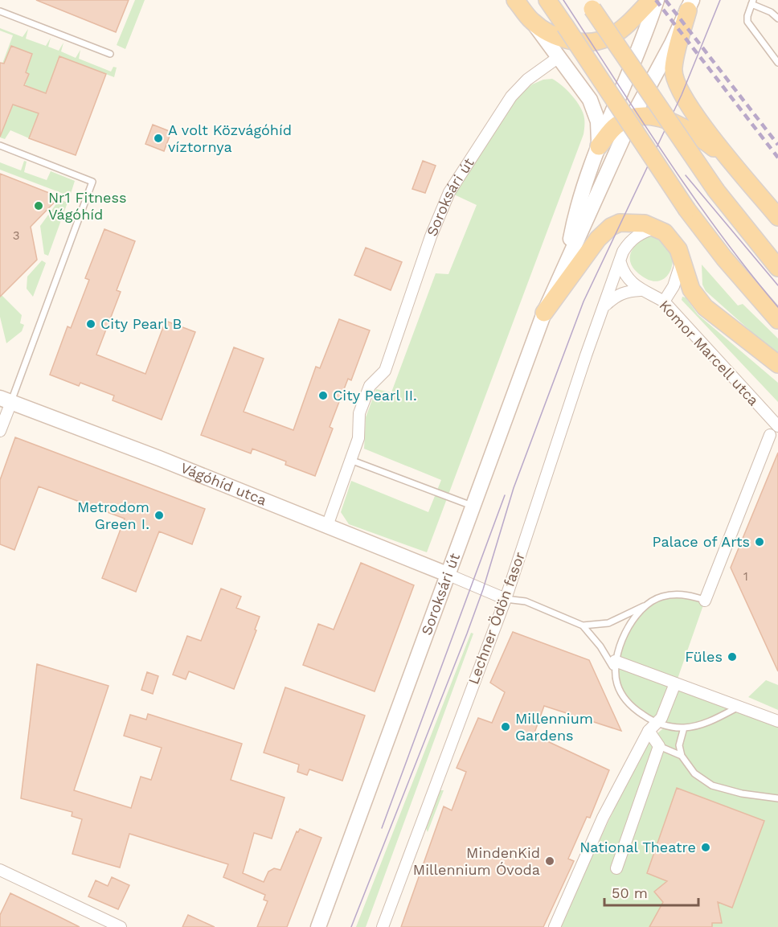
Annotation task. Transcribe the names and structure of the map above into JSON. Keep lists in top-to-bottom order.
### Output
{
  "streets": {
    "main road": ["Soroksári út", "Vágóhíd utca"],
    "street": ["Komor Marcell utca", "Lechner Ödön fasor"]
  },
  "crossings": [
    ["Soroksári út", "Vágóhíd utca"],
    ["Komor Marcell utca", "Lechner Ödön fasor"]
  ],
  "places": [
    "A volt Közvágóhíd víztornya",
    "Nr1 Fitness Vágóhíd",
    "City Pearl B",
    "City Pearl II.",
    "Metrodom Green I.",
    "Palace of Arts",
    "Füles",
    "Millennium Gardens",
    "National Theatre",
    "MindenKid Millennium Óvoda"
  ],
  "house_numbers": ["3", "1"],
  "scale_bar": "50 m"
}
